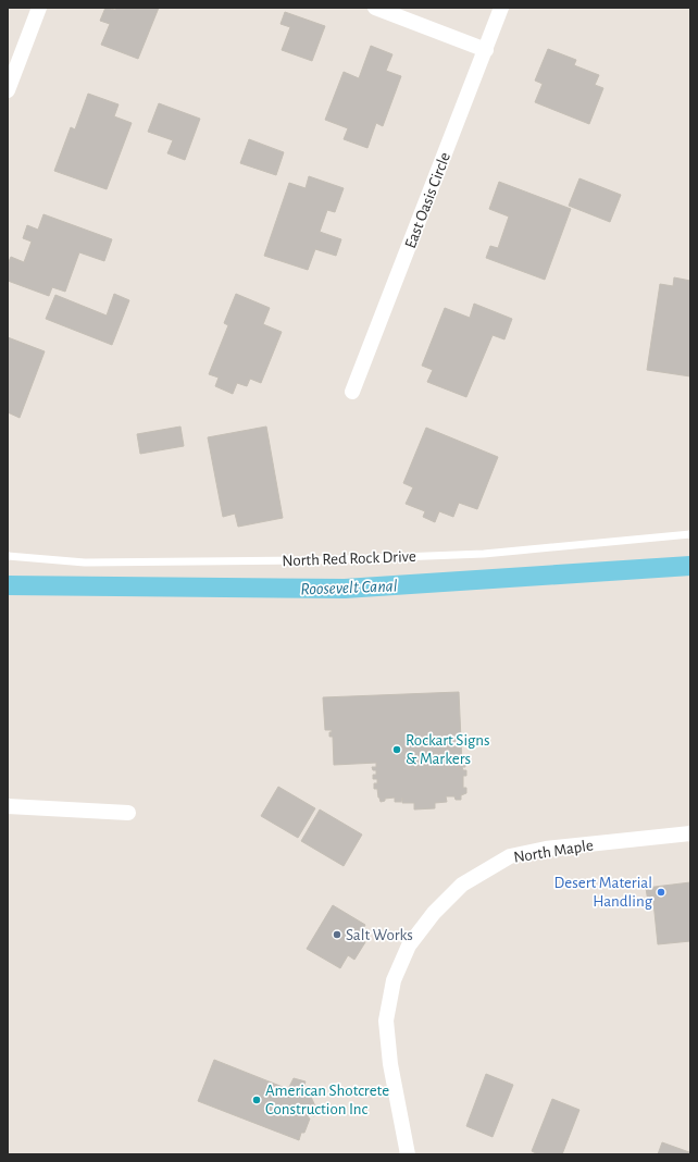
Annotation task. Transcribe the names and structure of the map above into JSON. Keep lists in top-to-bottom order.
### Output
{
  "streets": {
    "street": ["East Oasis Circle", "North Maple"],
    "lane": ["North Red Rock Drive"]
  },
  "water": ["Roosevelt Canal"],
  "places": [
    "Rockart Signs & Markers",
    "Desert Material Handling",
    "Salt Works",
    "American Shotcrete Construction Inc"
  ]
}
